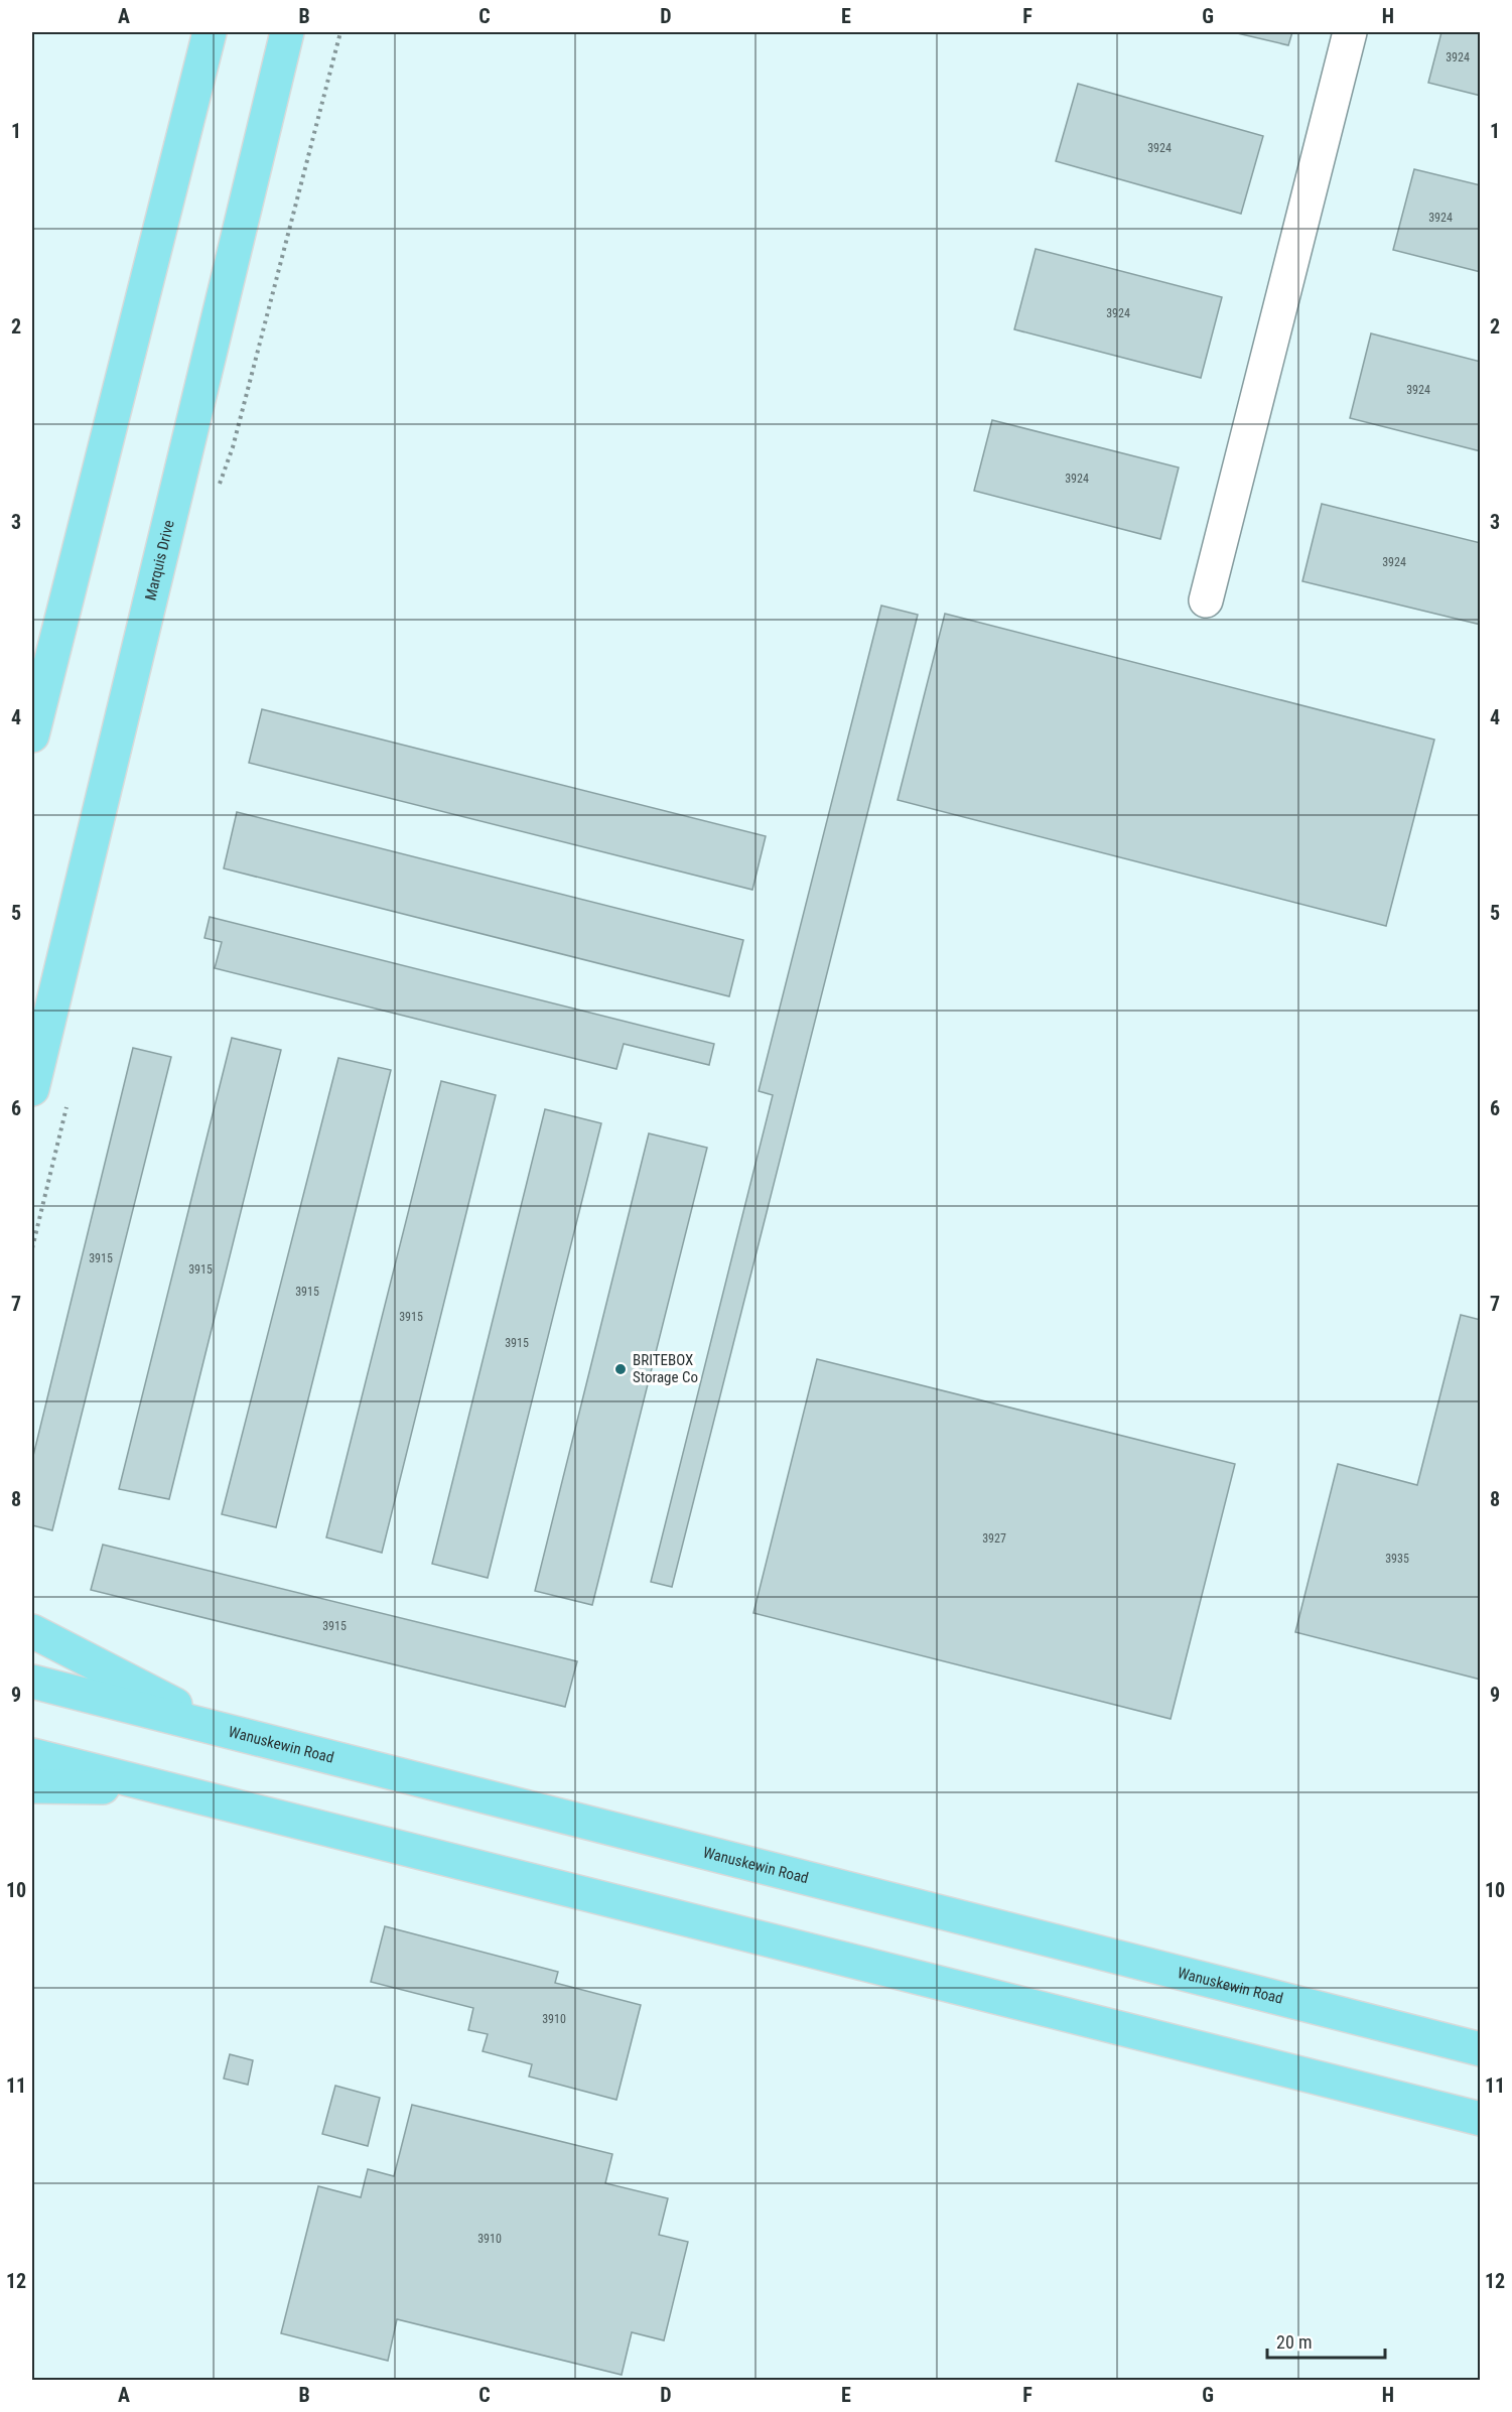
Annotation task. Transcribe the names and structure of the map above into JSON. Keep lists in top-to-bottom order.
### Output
{
  "streets": {
    "main road": ["Marquis Drive", "Wanuskewin Road"]
  },
  "places": ["BRITEBOX Storage Co"],
  "house_numbers": [
    "3924",
    "3924",
    "3924",
    "3924",
    "3924",
    "3924",
    "3924",
    "3915",
    "3915",
    "3915",
    "3915",
    "3915",
    "3927",
    "3935",
    "3915",
    "3910",
    "3910"
  ],
  "scale_bar": "20 m",
  "grid": {
    "columns": [
      "A",
      "B",
      "C",
      "D",
      "E",
      "F",
      "G",
      "H"
    ],
    "rows": [
      "1",
      "2",
      "3",
      "4",
      "5",
      "6",
      "7",
      "8",
      "9",
      "10",
      "11",
      "12"
    ]
  }
}
